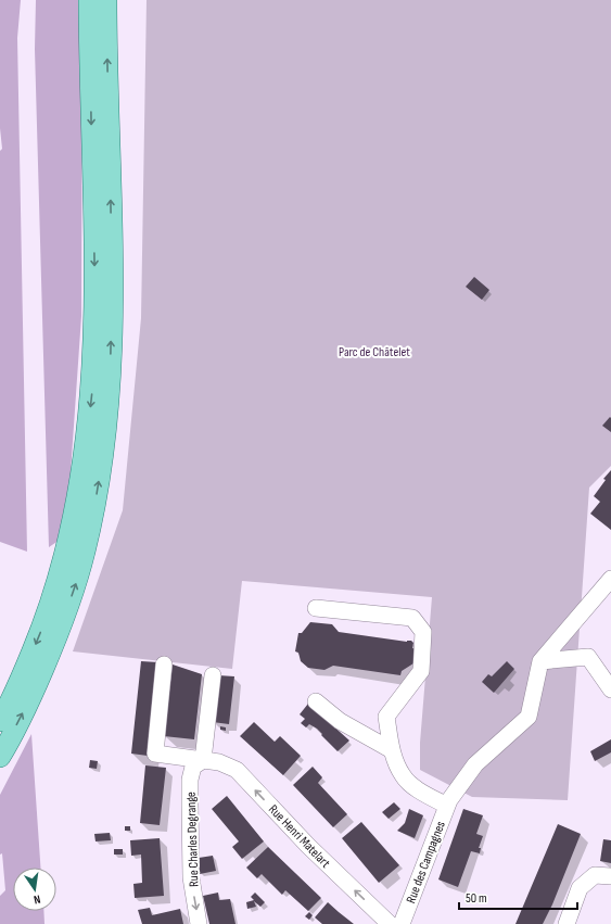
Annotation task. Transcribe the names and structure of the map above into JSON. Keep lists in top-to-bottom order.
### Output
{
  "streets": {
    "street": ["Rue Henri Matelart", "Rue Charles Degrange", "Rue des Campagnes"]
  },
  "crossings": [
    ["Rue Henri Matelart", "Rue Charles Degrange"]
  ],
  "one_way": ["Rue Charles Degrange"],
  "parks": ["Parc de Châtelet"],
  "scale_bar": "50 m",
  "north": "bottom"
}
